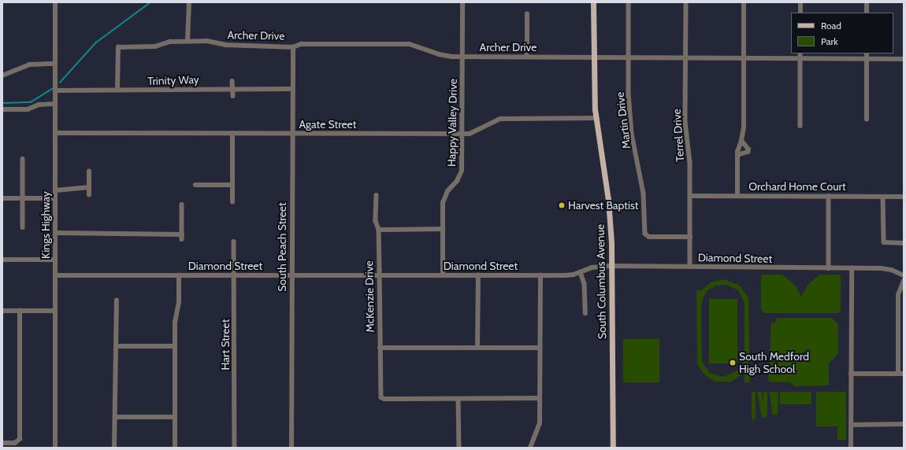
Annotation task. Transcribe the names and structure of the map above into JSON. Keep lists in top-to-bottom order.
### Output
{
  "streets": {
    "main road": ["South Columbus Avenue"],
    "street": [
      "Archer Drive",
      "Trinity Way",
      "Martin Drive",
      "Happy Valley Drive",
      "Agate Street",
      "Terrel Drive",
      "Orchard Home Court",
      "Kings Highway",
      "South Peach Street",
      "Diamond Street",
      "McKenzie Drive",
      "Hart Street"
    ]
  },
  "crossings": [
    ["Archer Drive", "Trinity Way"],
    ["Archer Drive", "Martin Drive"],
    ["Archer Drive", "Happy Valley Drive"],
    ["Archer Drive", "Terrel Drive"],
    ["Archer Drive", "South Peach Street"],
    ["Archer Drive", "South Columbus Avenue"],
    ["Trinity Way", "Kings Highway"],
    ["Trinity Way", "South Peach Street"],
    ["Martin Drive", "Terrel Drive"],
    ["Happy Valley Drive", "Agate Street"],
    ["Happy Valley Drive", "Diamond Street"],
    ["Agate Street", "Kings Highway"],
    ["Agate Street", "South Peach Street"],
    ["Agate Street", "South Columbus Avenue"],
    ["Terrel Drive", "Orchard Home Court"],
    ["Terrel Drive", "Diamond Street"],
    ["Kings Highway", "Diamond Street"],
    ["South Peach Street", "Diamond Street"],
    ["Diamond Street", "South Columbus Avenue"],
    ["Diamond Street", "McKenzie Drive"],
    ["Diamond Street", "Hart Street"]
  ],
  "places": ["Harvest Baptist", "South Medford High School"],
  "legend": ["Road", "Park"]
}
